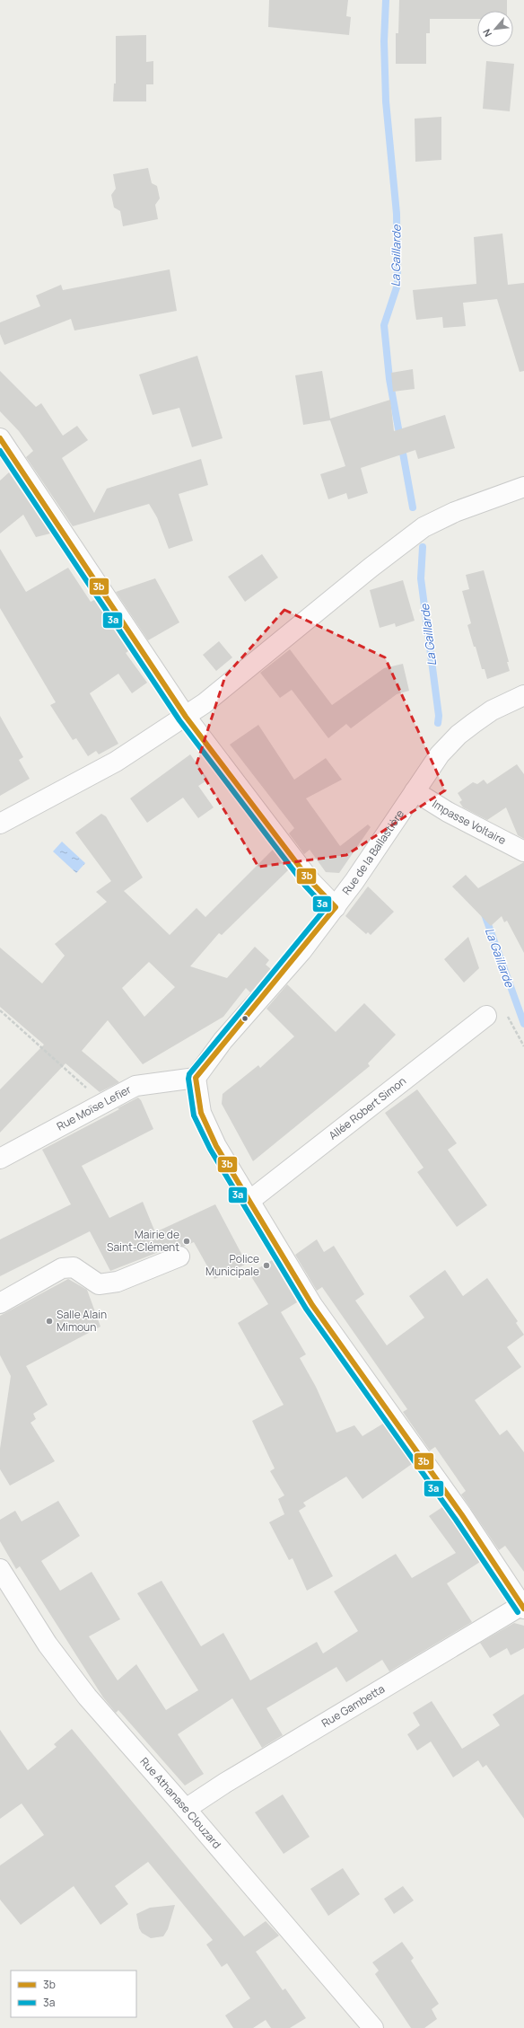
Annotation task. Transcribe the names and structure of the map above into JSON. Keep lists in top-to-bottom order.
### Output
{
  "streets": {
    "street": [
      "Impasse Voltaire",
      "Rue de la Ballastière",
      "Rue Moïse Lefier",
      "Allée Robert Simon",
      "Rue Gambetta",
      "Rue Athanase Clouzard"
    ]
  },
  "crossings": [
    ["Impasse Voltaire", "Rue de la Ballastière"],
    ["Rue de la Ballastière", "Rue Moïse Lefier"],
    ["Rue Gambetta", "Rue Athanase Clouzard"]
  ],
  "water": ["La Gaillarde"],
  "places": ["Mairie de Saint-Clément", "Police Municipale", "Salle Alain Mimoun"],
  "lines": ["transit line 3b", "transit line 3a"],
  "legend": ["3b", "3a"],
  "north": "bottom left"
}
